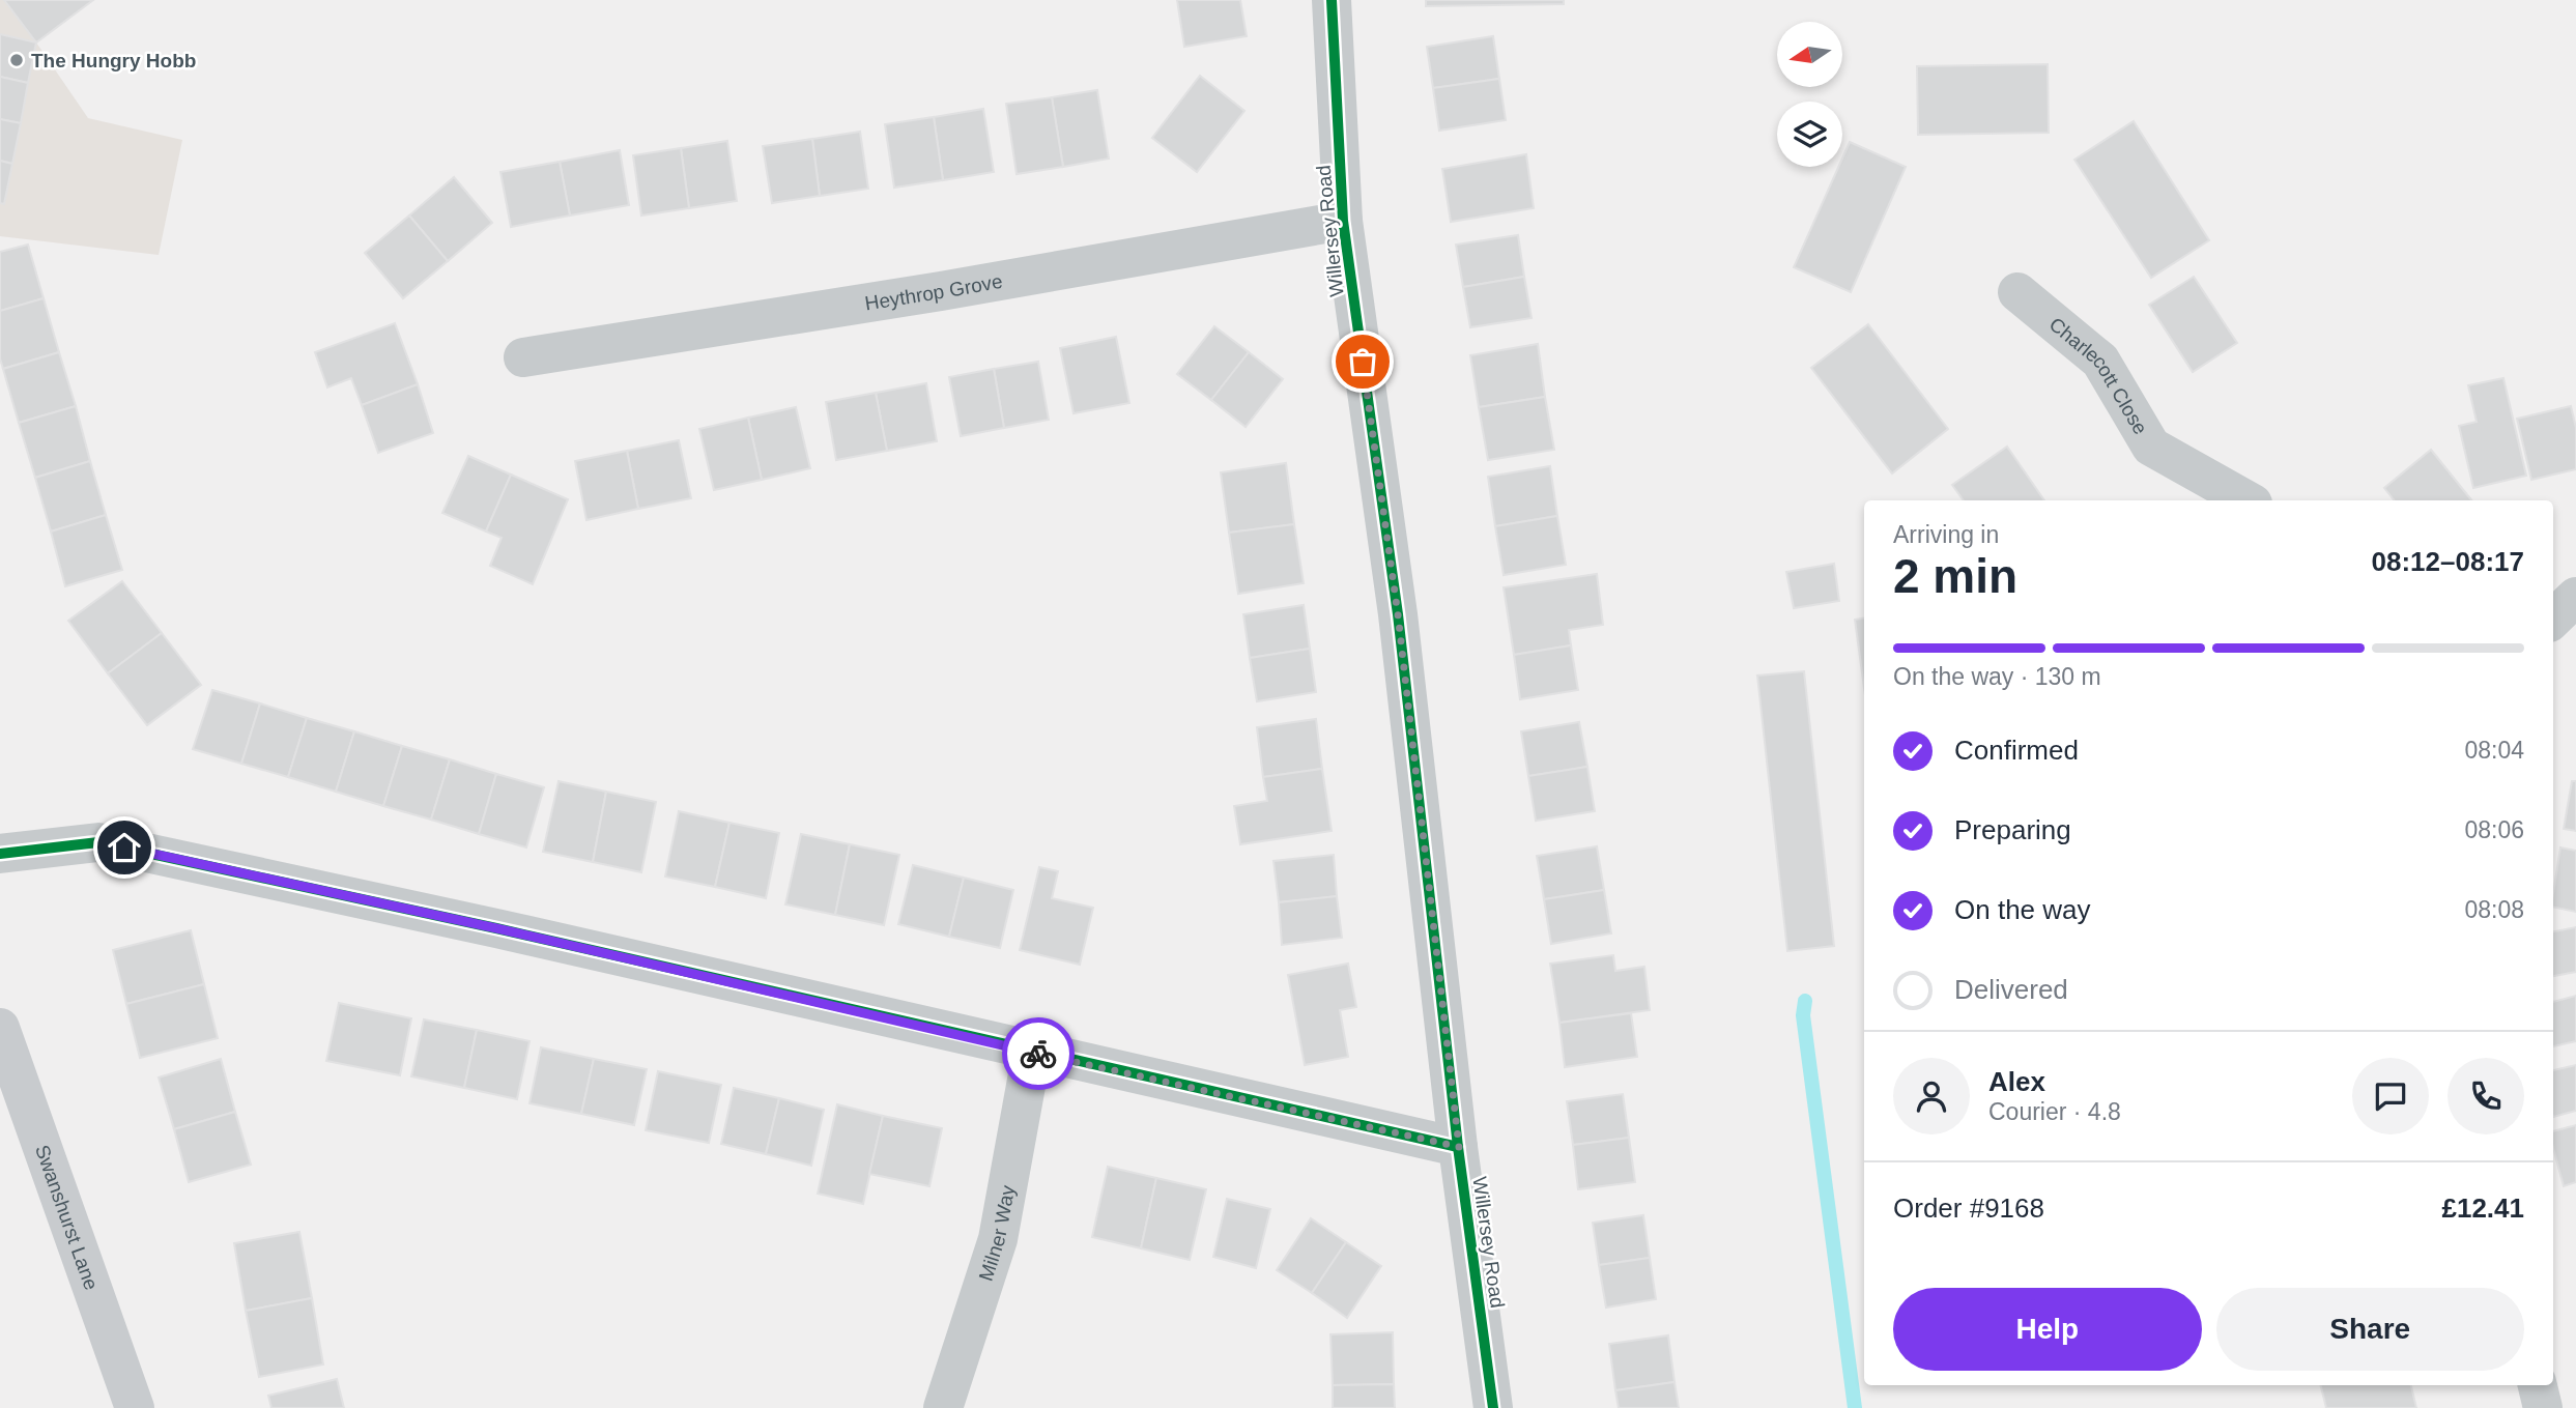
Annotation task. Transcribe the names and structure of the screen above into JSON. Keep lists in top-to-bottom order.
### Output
{
  "streets": {
    "main road": ["Swanshurst Lane"],
    "street": [
      "Willersey Road",
      "Heythrop Grove",
      "Charlecott Close",
      "Milner Way"
    ]
  },
  "crossings": [
    ["Willersey Road", "Heythrop Grove"]
  ],
  "places": ["The Hungry Hobb"],
  "north": "left",
  "page": {
    "heading": ["2 min", "Arriving in", "08:12–08:17"],
    "panel": [
      "Alex",
      "Courier · 4.8",
      "Order #9168",
      "£12.41"
    ],
    "bar": "On the way · 130 m",
    "list": [
      ["Confirmed", "08:04"],
      ["Preparing", "08:06"],
      ["On the way", "08:08"],
      "Delivered"
    ],
    "buttons": ["Help", "Share"]
  }
}
